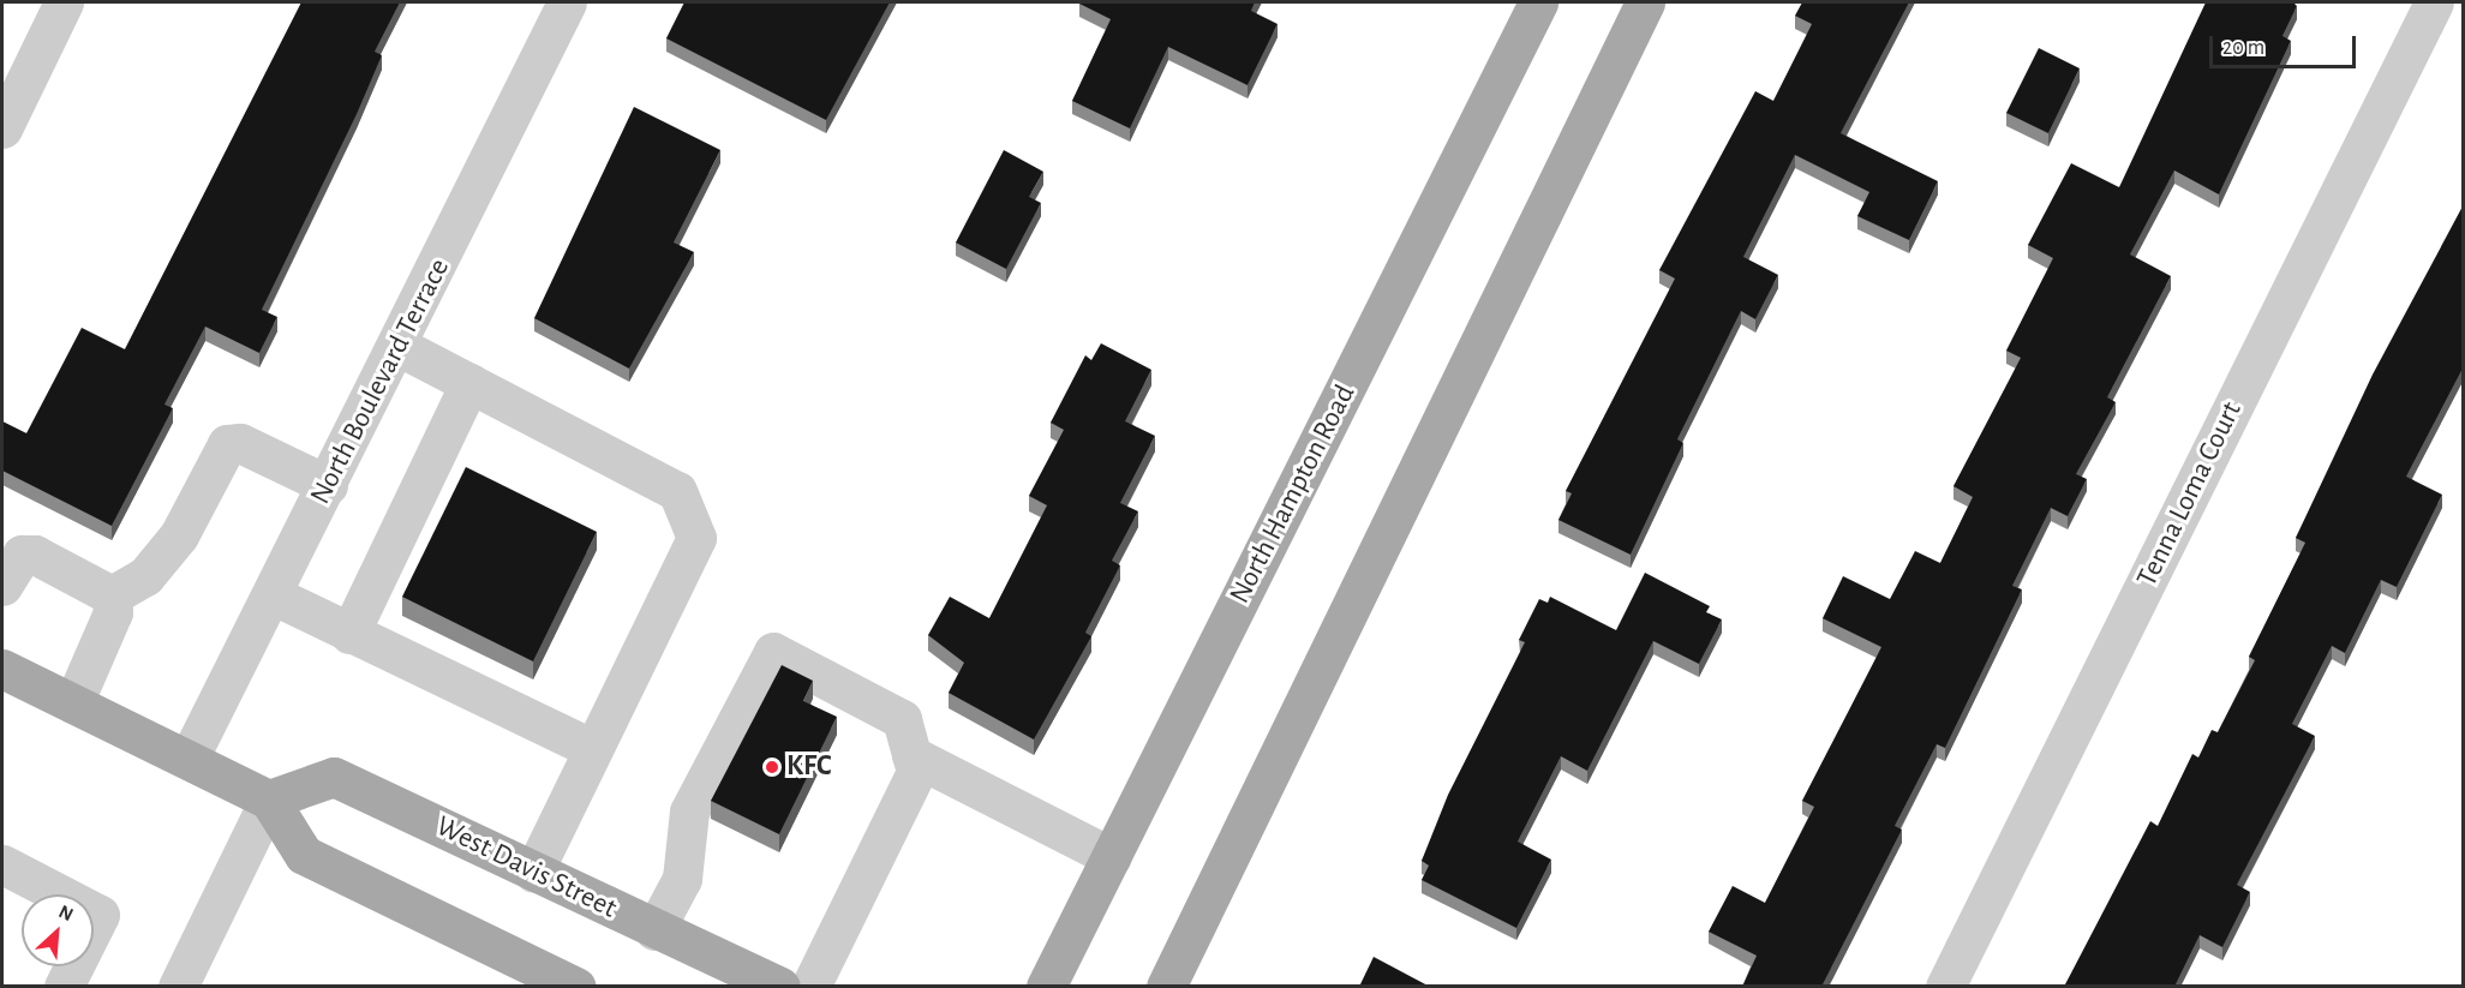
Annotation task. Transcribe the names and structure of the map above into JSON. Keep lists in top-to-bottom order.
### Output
{
  "streets": {
    "main road": ["North Hampton Road", "West Davis Street"],
    "street": ["North Boulevard Terrace", "Tenna Loma Court"]
  },
  "places": ["KFC"],
  "scale_bar": "20 m",
  "north": "top right"
}
